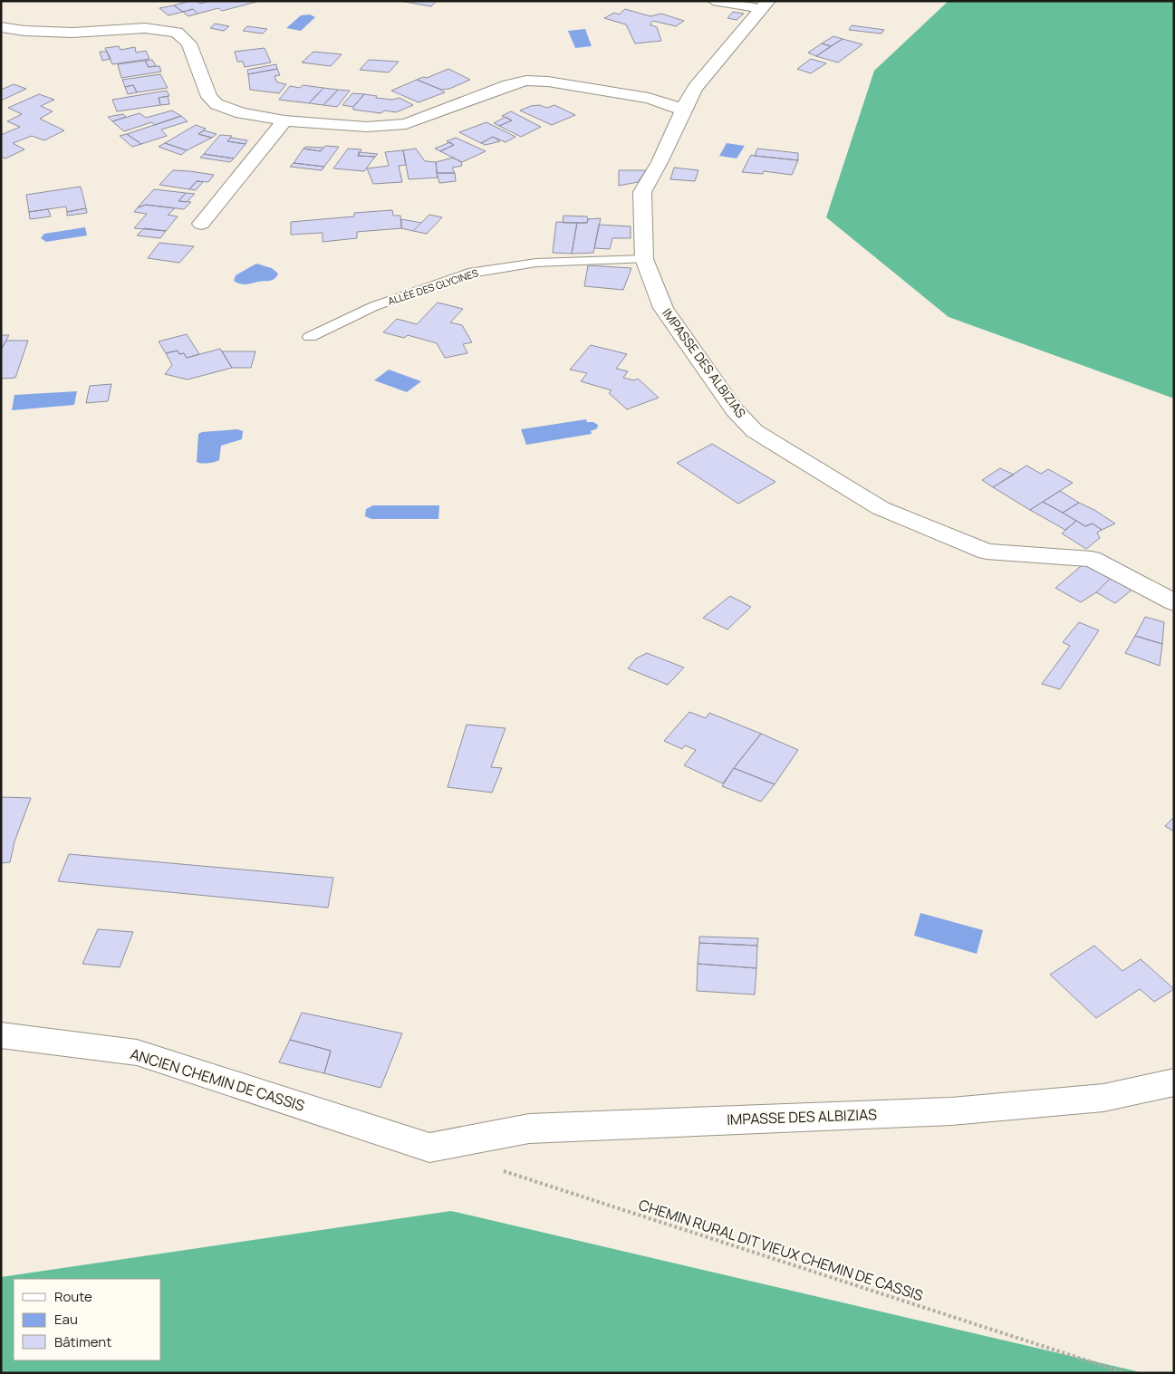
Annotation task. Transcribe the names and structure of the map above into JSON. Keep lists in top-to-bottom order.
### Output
{
  "streets": {
    "street": ["IMPASSE DES ALBIZIAS", "ANCIEN CHEMIN DE CASSIS"],
    "lane": ["ALLÉE DES GLYCINES"],
    "path": ["CHEMIN RURAL DIT VIEUX CHEMIN DE CASSIS"]
  },
  "crossings": [
    ["ALLÉE DES GLYCINES", "IMPASSE DES ALBIZIAS"],
    ["IMPASSE DES ALBIZIAS", "ANCIEN CHEMIN DE CASSIS"]
  ],
  "legend": ["Route", "Eau", "Bâtiment"]
}
